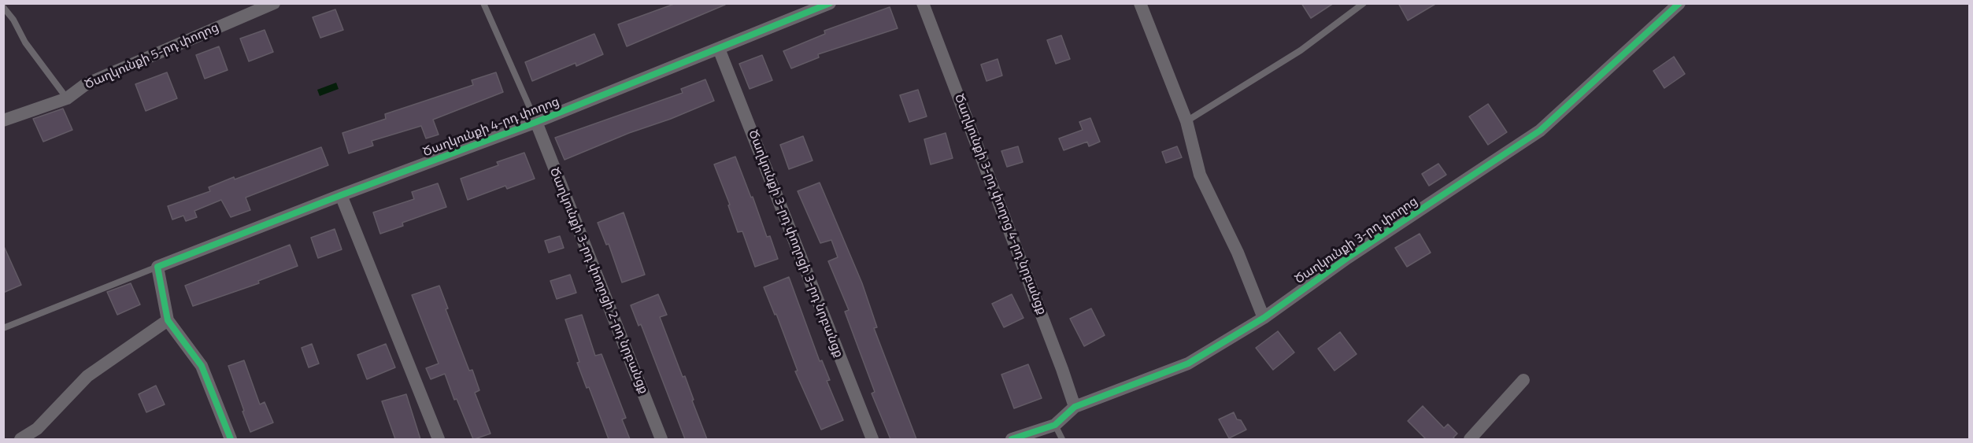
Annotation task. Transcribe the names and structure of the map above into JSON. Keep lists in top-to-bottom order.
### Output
{
  "streets": {
    "street": [
      "Ծաղկունքի 5-րդ փողոց",
      "Ծաղկունքի 4-րդ փողոց",
      "Ծաղկունքի 3-րդ փողոց 4-րդ նրբանցք",
      "Ծաղկունքի 3-րդ փողոց",
      "Ծաղկունքի 3-րդ փողոցի 3-րդ նրբանցք",
      "Ծաղկունքի 3-րդ փողոցի 2-րդ նրբանցք"
    ]
  },
  "crossings": [
    ["Ծաղկունքի 4-րդ փողոց", "Ծաղկունքի 3-րդ փողոցի 3-րդ նրբանցք"],
    ["Ծաղկունքի 4-րդ փողոց", "Ծաղկունքի 3-րդ փողոցի 2-րդ նրբանցք"],
    ["Ծաղկունքի 3-րդ փողոց 4-րդ նրբանցք", "Ծաղկունքի 3-րդ փողոց"]
  ]
}
